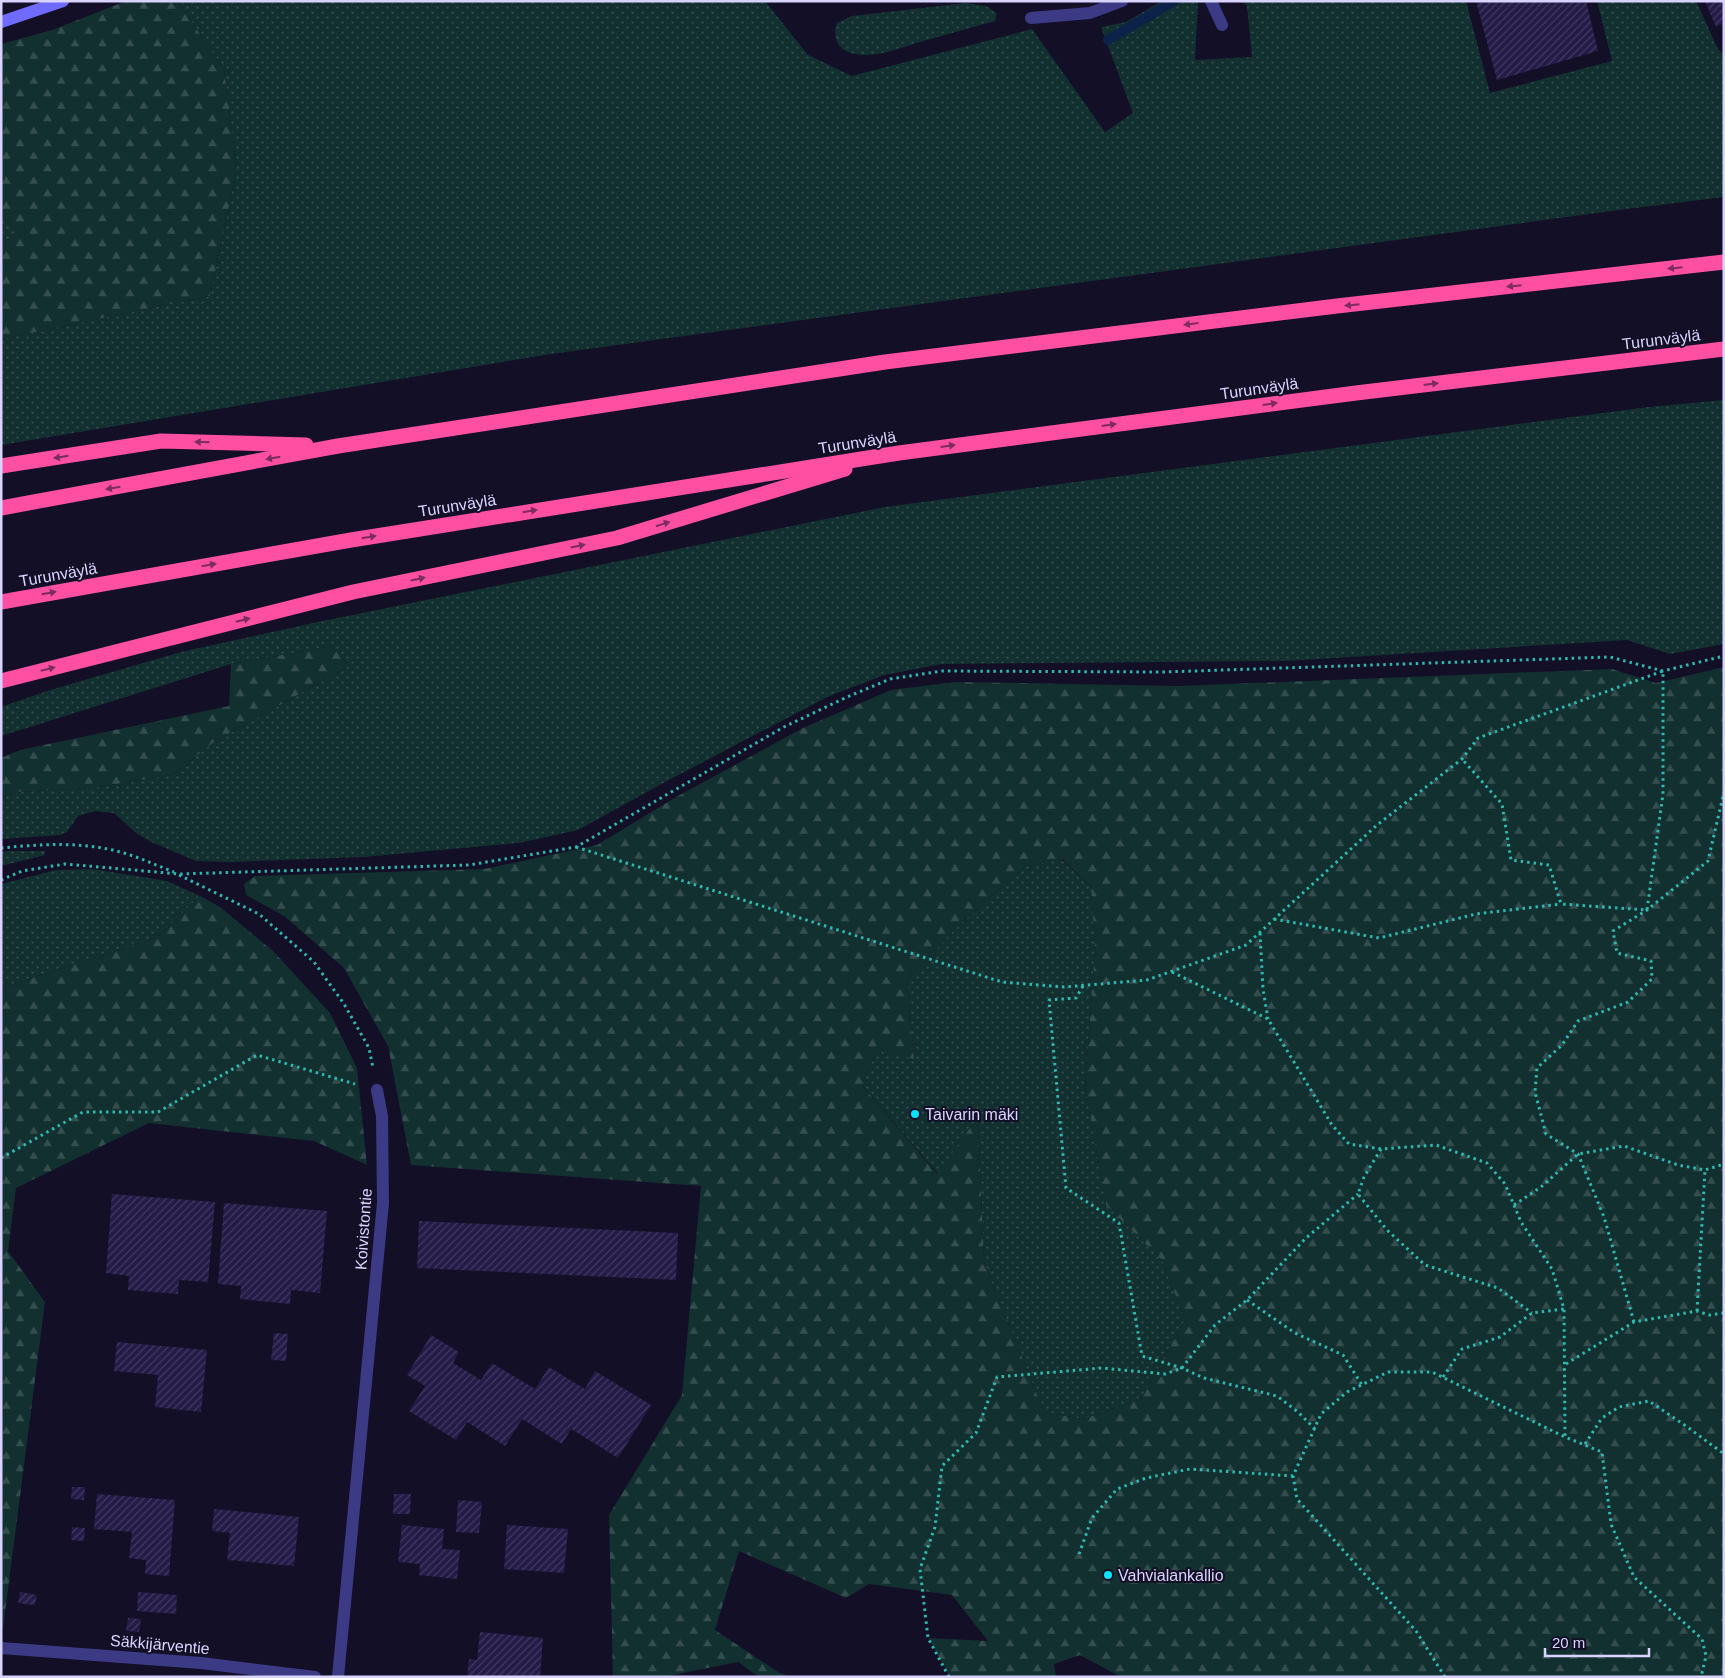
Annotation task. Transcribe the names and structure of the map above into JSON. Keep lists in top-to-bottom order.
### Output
{
  "streets": {
    "highway": ["Turunväylä"],
    "street": ["Koivistontie", "Säkkijärventie"]
  },
  "places": ["Taivarin mäki", "Vahvialankallio"],
  "scale_bar": "20 m"
}
